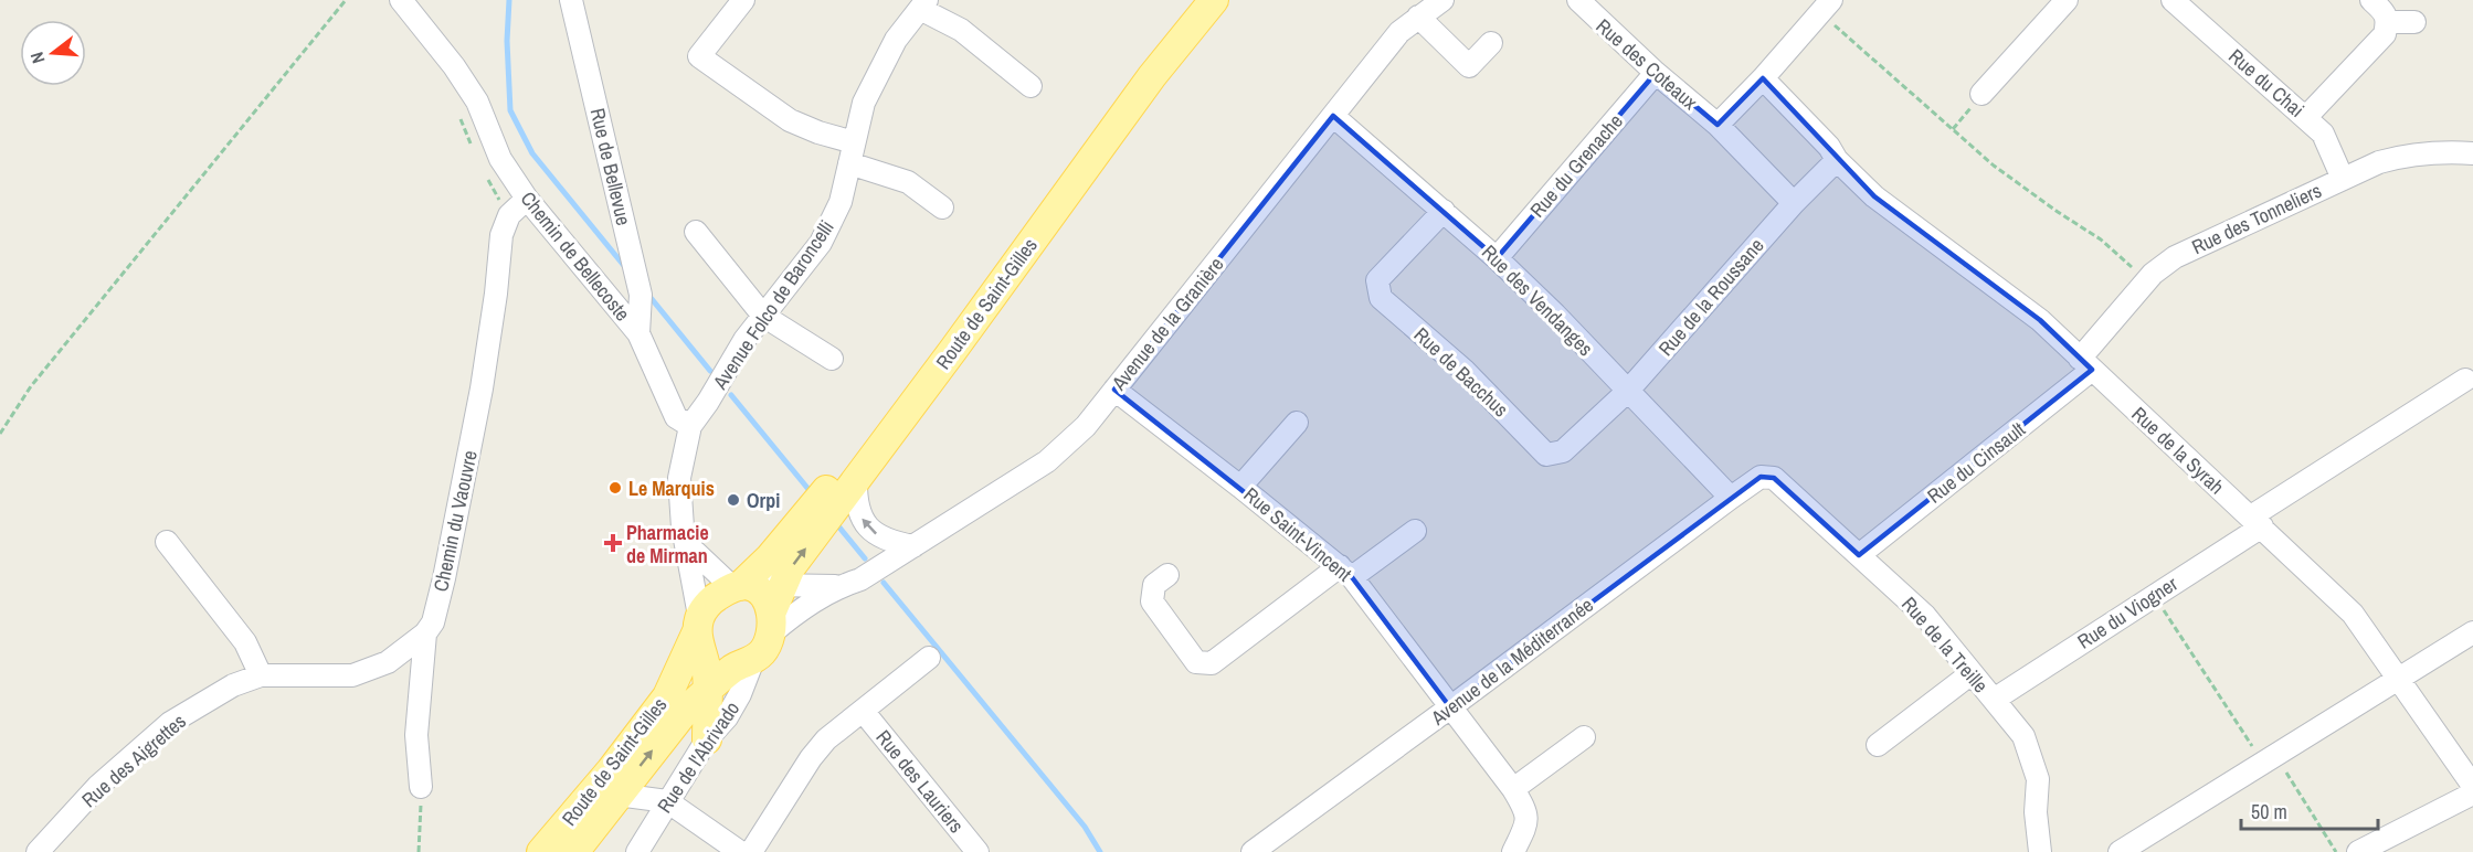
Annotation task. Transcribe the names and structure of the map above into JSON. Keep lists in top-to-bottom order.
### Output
{
  "streets": {
    "main road": ["Route de Saint-Gilles"],
    "street": [
      "Rue des Coteaux",
      "Rue du Chai",
      "Rue du Grenache",
      "Rue de Bellevue",
      "Rue des Tonneliers",
      "Chemin de Bellecoste",
      "Rue de la Roussane",
      "Rue des Vendanges",
      "Avenue Folco de Baroncelli",
      "Avenue de la Granière",
      "Rue de Bacchus",
      "Rue de la Syrah",
      "Rue du Cinsault",
      "Chemin du Vaouvre",
      "Rue Saint-Vincent",
      "Rue du Viogner",
      "Rue de la Treille",
      "Avenue de la Méditerranée",
      "Rue de l'Abrivado",
      "Rue des Aigrettes",
      "Rue des Lauriers"
    ]
  },
  "crossings": [
    ["Rue des Coteaux", "Rue du Grenache"],
    ["Rue des Coteaux", "Rue de la Roussane"],
    ["Rue du Chai", "Rue des Tonneliers"],
    ["Rue du Grenache", "Rue des Vendanges"],
    ["Rue de Bellevue", "Chemin de Bellecoste"],
    ["Rue des Tonneliers", "Rue de la Syrah"],
    ["Rue des Tonneliers", "Rue du Cinsault"],
    ["Chemin de Bellecoste", "Avenue Folco de Baroncelli"],
    ["Chemin de Bellecoste", "Chemin du Vaouvre"],
    ["Rue de la Roussane", "Rue des Vendanges"],
    ["Rue de la Roussane", "Rue de Bacchus"],
    ["Rue de la Roussane", "Rue de la Syrah"],
    ["Rue des Vendanges", "Avenue de la Granière"],
    ["Rue des Vendanges", "Rue de Bacchus"],
    ["Rue des Vendanges", "Avenue de la Méditerranée"],
    ["Route de Saint-Gilles", "Avenue de la Granière"],
    ["Route de Saint-Gilles", "Rue de l'Abrivado"],
    ["Avenue de la Granière", "Rue Saint-Vincent"],
    ["Avenue de la Granière", "Rue de l'Abrivado"],
    ["Rue de la Syrah", "Rue du Cinsault"],
    ["Rue de la Syrah", "Rue du Viogner"],
    ["Rue du Cinsault", "Rue de la Treille"],
    ["Chemin du Vaouvre", "Rue des Aigrettes"],
    ["Rue Saint-Vincent", "Avenue de la Méditerranée"],
    ["Rue du Viogner", "Rue de la Treille"],
    ["Rue de la Treille", "Avenue de la Méditerranée"]
  ],
  "places": {
    "other": ["Le Marquis", "Orpi"],
    "health": ["Pharmacie de Mirman"]
  },
  "scale_bar": "50 m",
  "north": "left"
}
